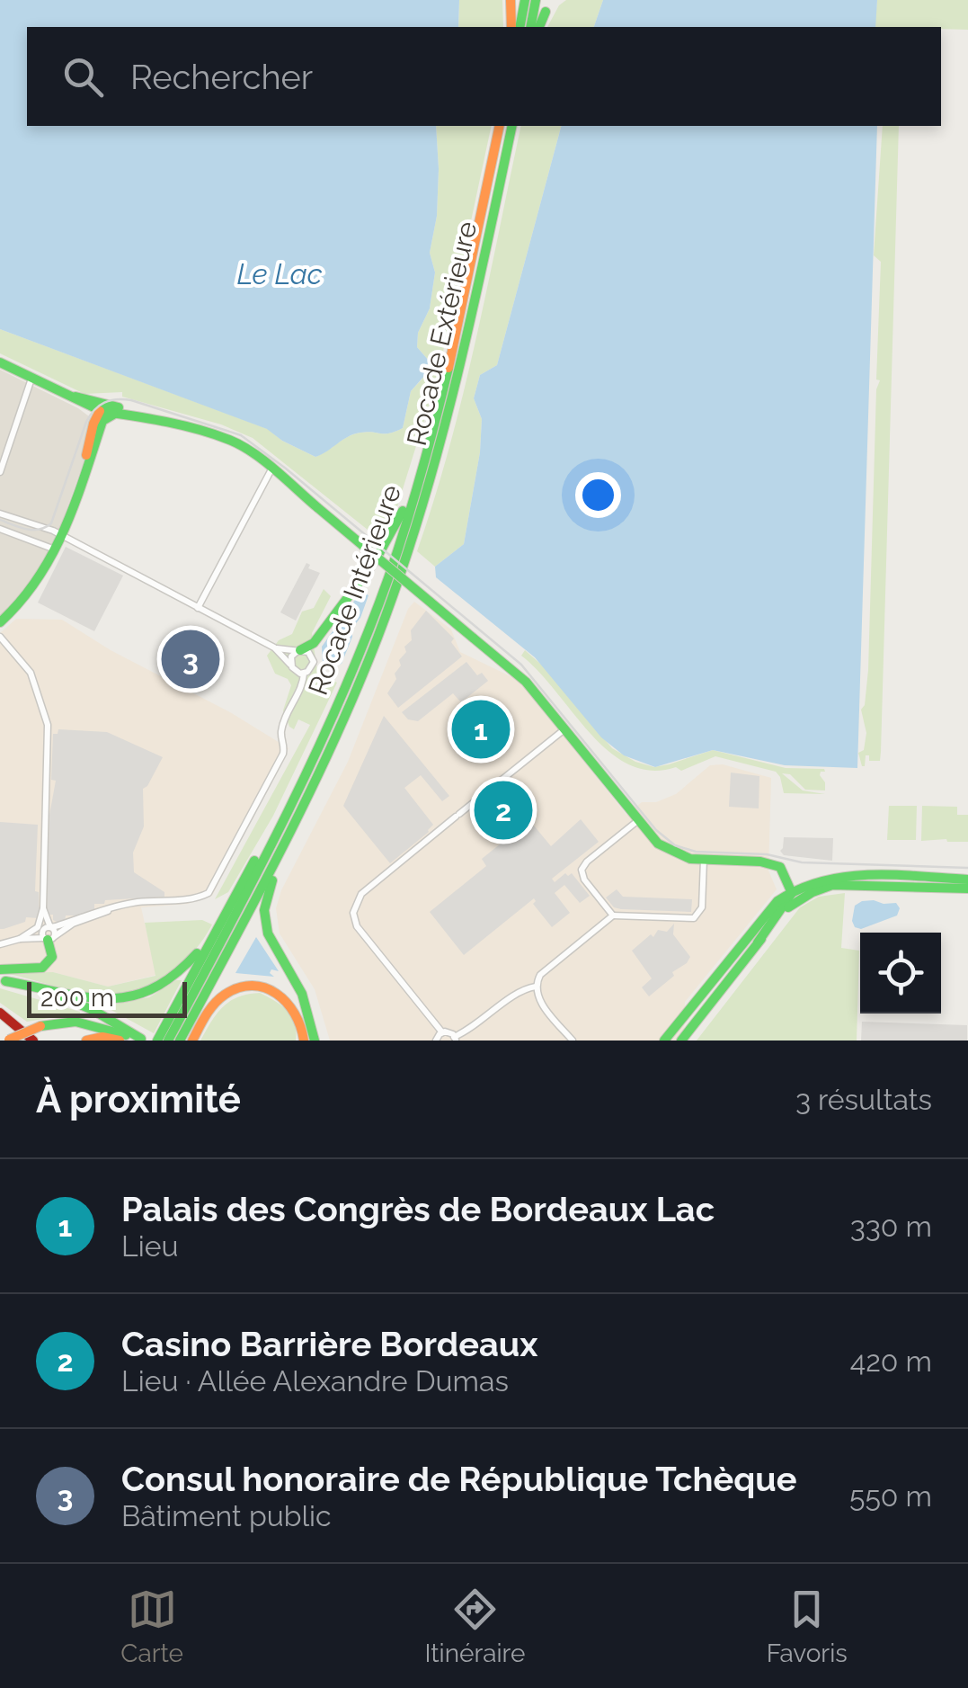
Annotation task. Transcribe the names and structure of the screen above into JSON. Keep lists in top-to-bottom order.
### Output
{
  "streets": {
    "main road": ["Rocade Extérieure", "Rocade Intérieure"]
  },
  "crossings": [
    ["Rocade Extérieure", "Rocade Intérieure"]
  ],
  "water": ["Le Lac"],
  "scale_bar": "200 m",
  "page": {
    "search": "Rechercher",
    "pins": ["3", "1", "2"],
    "scale": "200 m",
    "heading": ["À proximité", "3 résultats"],
    "list": [
      {
        "mark": "1",
        "name": "Palais des Congrès de Bordeaux Lac",
        "note": "Lieu",
        "value": "330 m"
      },
      {
        "mark": "2",
        "name": "Casino Barrière Bordeaux",
        "note": "Lieu · Allée Alexandre Dumas",
        "value": "420 m"
      },
      {
        "mark": "3",
        "name": "Consul honoraire de République Tchèque",
        "note": "Bâtiment public",
        "value": "550 m"
      }
    ],
    "nav": ["Carte", "Itinéraire", "Favoris"]
  }
}
